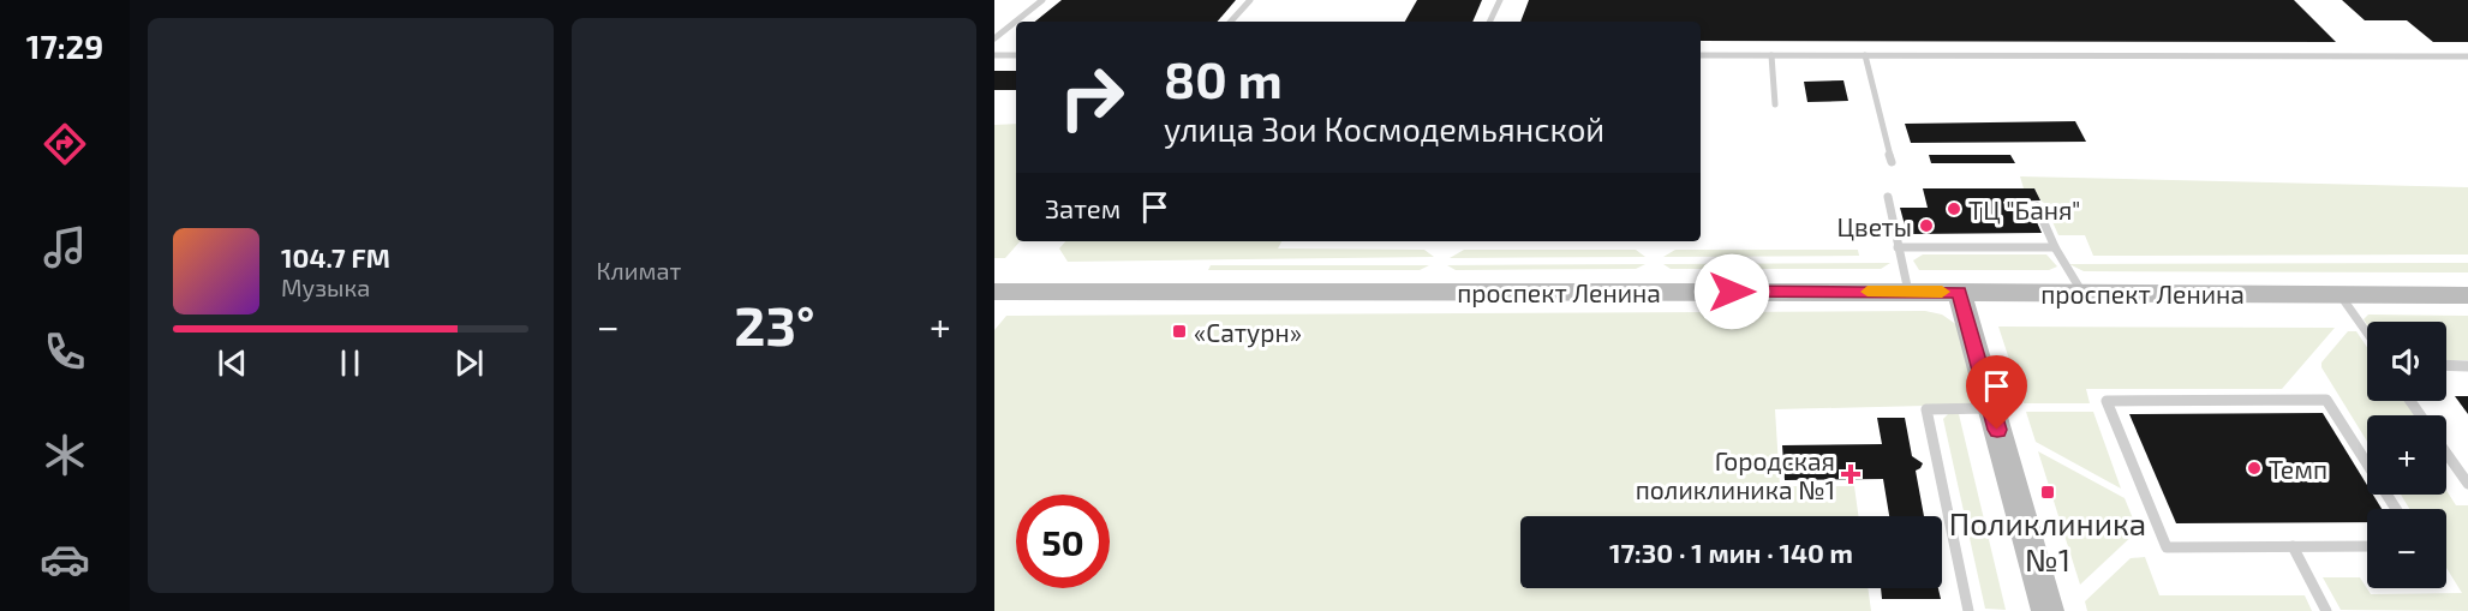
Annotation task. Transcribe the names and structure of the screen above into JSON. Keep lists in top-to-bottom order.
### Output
{
  "streets": {
    "main road": ["проспект Ленина"]
  },
  "places": {
    "other": ["ТЦ \"Баня\"", "Цветы", "Темп"],
    "transit": ["«Сатурн»", "Поликлиника №1"],
    "health": ["Городская поликлиника №1"]
  },
  "page": {
    "tabs": "17:29",
    "tile": "Климат",
    "turn": ["80 m", "улица Зои Космодемьянской"],
    "then": "Затем",
    "song": ["104.7 FM", "Музыка"],
    "heat": ["−", "23°", "+"],
    "map_buttons": ["+", "−"],
    "limit": "50",
    "trip": "17:30 · 1 мин · 140 m"
  }
}
